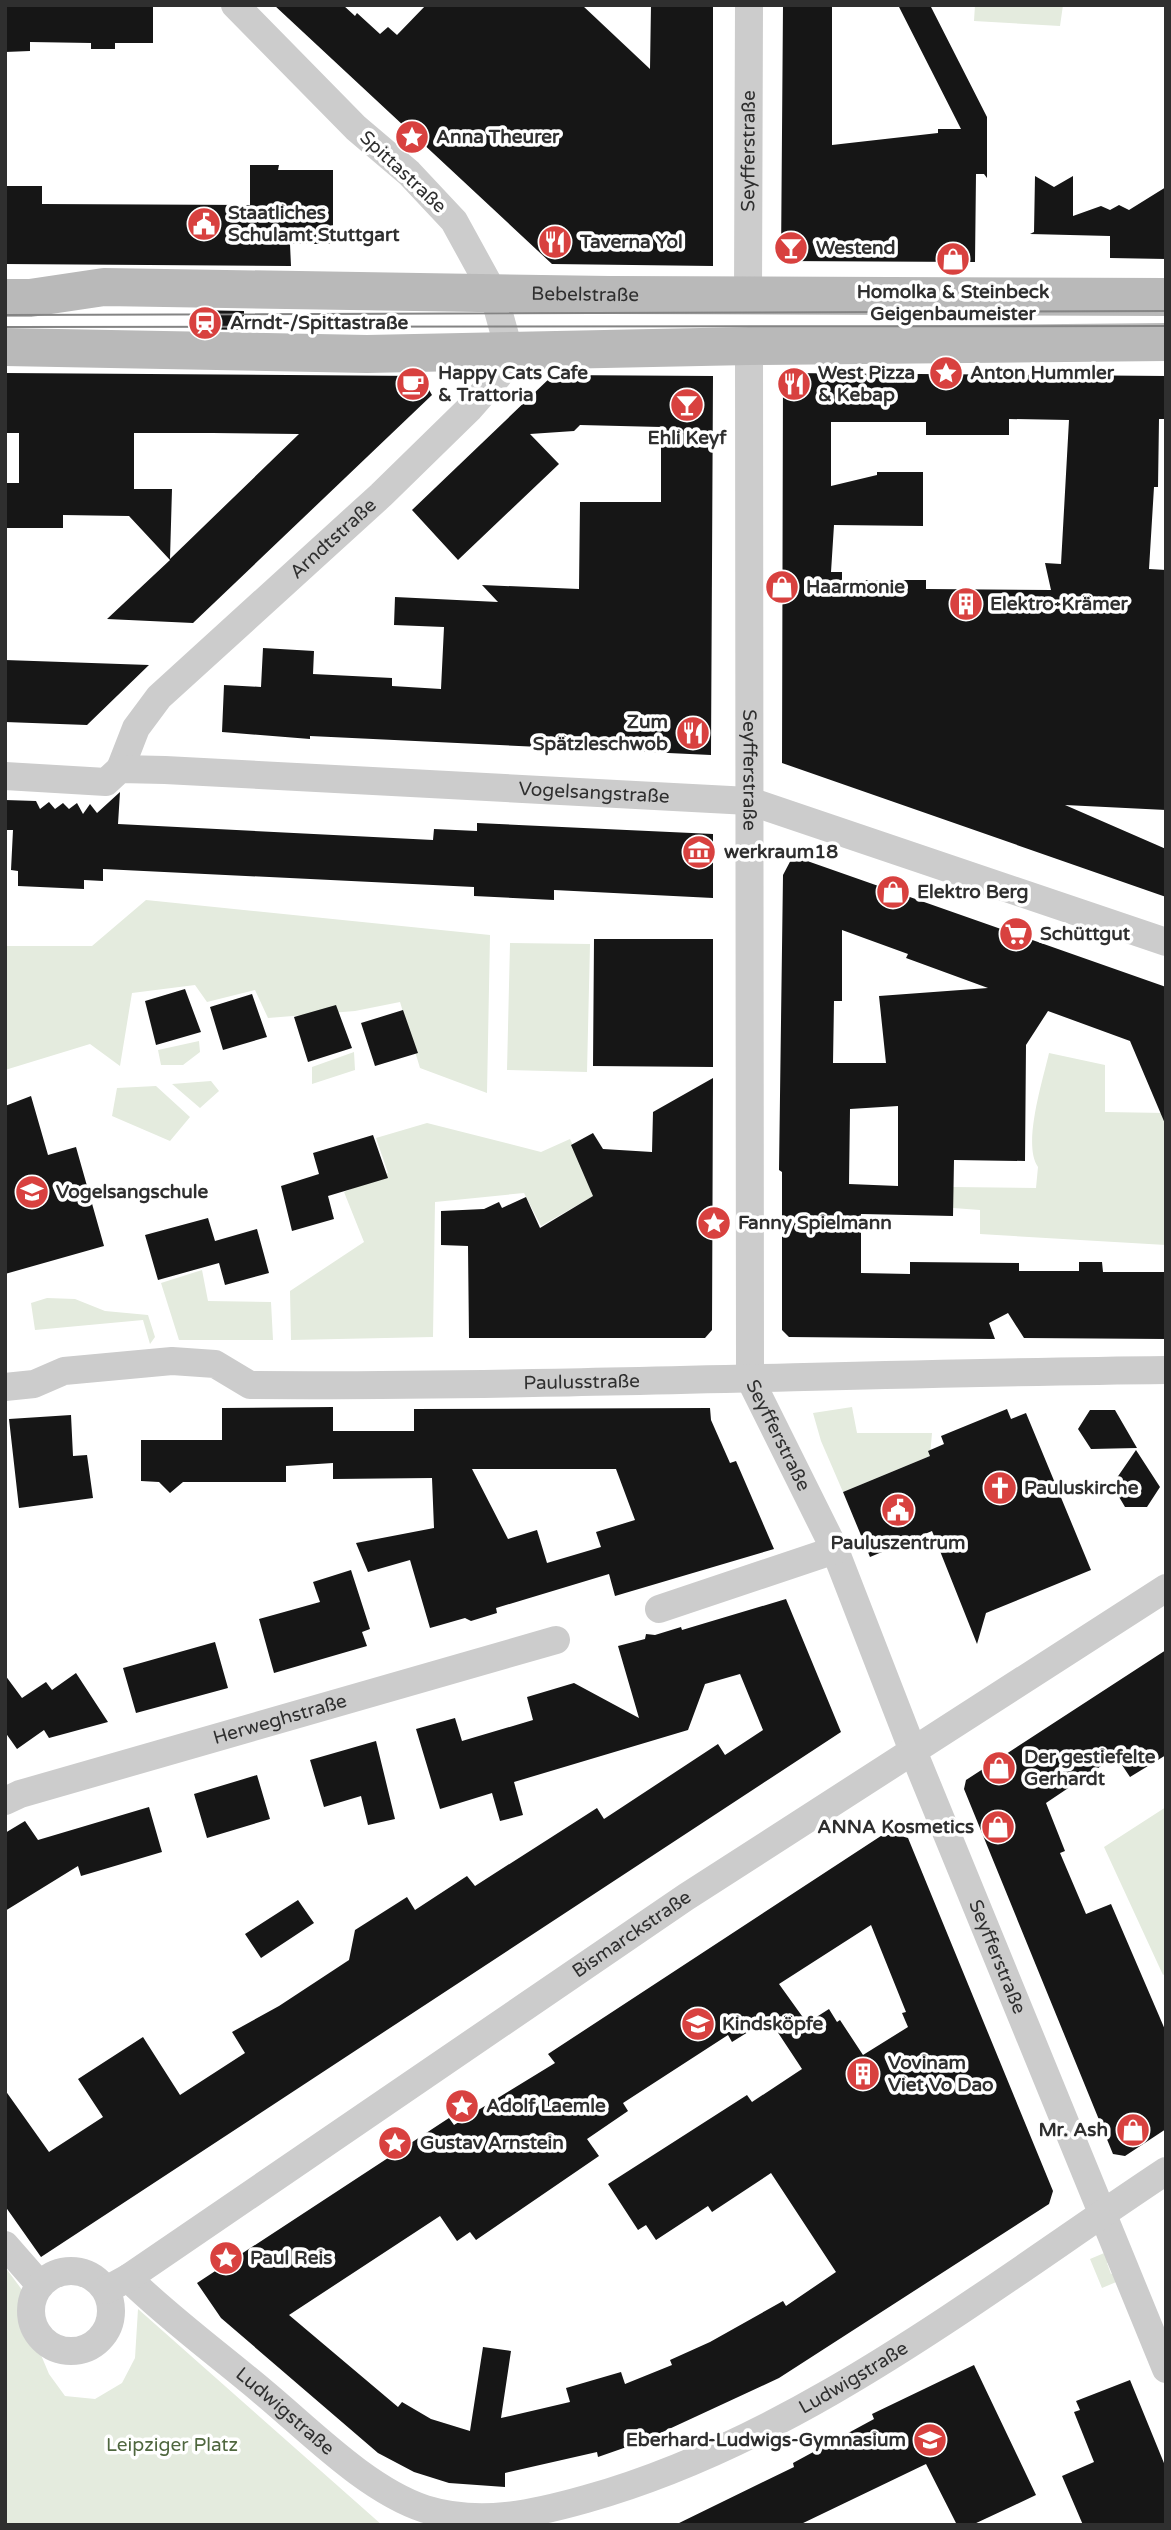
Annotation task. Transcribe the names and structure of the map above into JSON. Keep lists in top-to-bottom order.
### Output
{
  "streets": {
    "street": [
      "Seyfferstraße",
      "Spittastraße",
      "Bebelstraße",
      "Arndtstraße",
      "Vogelsangstraße",
      "Paulusstraße",
      "Herweghstraße",
      "Bismarckstraße",
      "Ludwigstraße"
    ]
  },
  "crossings": [
    ["Seyfferstraße", "Bebelstraße"],
    ["Seyfferstraße", "Vogelsangstraße"],
    ["Seyfferstraße", "Paulusstraße"],
    ["Seyfferstraße", "Bismarckstraße"],
    ["Seyfferstraße", "Ludwigstraße"],
    ["Spittastraße", "Bebelstraße"],
    ["Arndtstraße", "Vogelsangstraße"],
    ["Bismarckstraße", "Ludwigstraße"]
  ],
  "parks": ["Leipziger Platz"],
  "places": {
    "place": [
      "Anna Theurer",
      "Anton Hummler",
      "Fanny Spielmann",
      "Adolf Laemle",
      "Gustav Arnstein",
      "Paul Reis"
    ],
    "public building": ["Staatliches Schulamt Stuttgart", "Pauluszentrum"],
    "restaurant": ["Taverna Yol", "West Pizza & Kebap", "Zum Spätzleschwob"],
    "bar": ["Westend", "Ehli Keyf"],
    "shop": [
      "Homolka & Steinbeck Geigenbaumeister",
      "Haarmonie",
      "Elektro Berg",
      "Der gestiefelte Gerhardt",
      "ANNA Kosmetics",
      "Mr. Ash"
    ],
    "station": ["Arndt-/Spittastraße"],
    "cafe": ["Happy Cats Cafe & Trattoria"],
    "building": ["Elektro-Krämer", "Vovinam Viet Vo Dao"],
    "museum": ["werkraum18"],
    "supermarket": ["Schüttgut"],
    "school or university": ["Vogelsangschule", "Kindsköpfe", "Eberhard-Ludwigs-Gymnasium"],
    "church": ["Pauluskirche"]
  }
}
